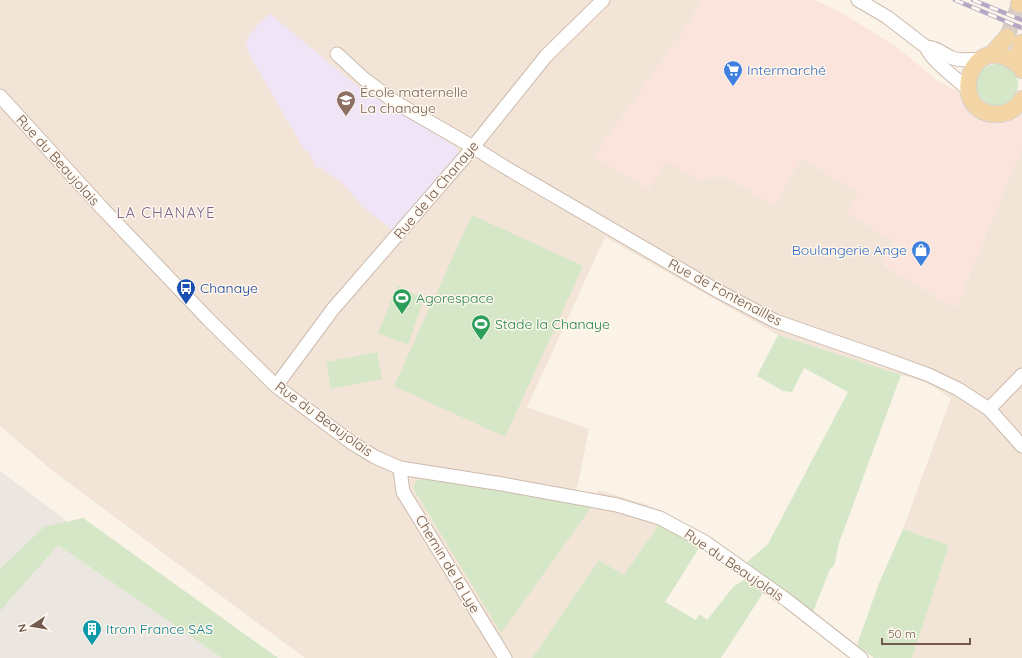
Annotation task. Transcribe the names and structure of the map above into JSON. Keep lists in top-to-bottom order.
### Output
{
  "streets": {
    "street": [
      "Rue du Beaujolais",
      "Rue de la Chanaye",
      "Rue de Fontenailles",
      "Chemin de la Lye"
    ]
  },
  "crossings": [
    ["Rue du Beaujolais", "Rue de la Chanaye"],
    ["Rue du Beaujolais", "Chemin de la Lye"],
    ["Rue de la Chanaye", "Rue de Fontenailles"]
  ],
  "districts": ["LA CHANAYE"],
  "places": {
    "supermarket": ["Intermarché"],
    "school or university": ["École maternelle La chanaye"],
    "shop": ["Boulangerie Ange"],
    "bus stop": ["Chanaye"],
    "sports": ["Agorespace", "Stade la Chanaye"],
    "building": ["Itron France SAS"]
  },
  "scale_bar": "50 m",
  "north": "left"
}
